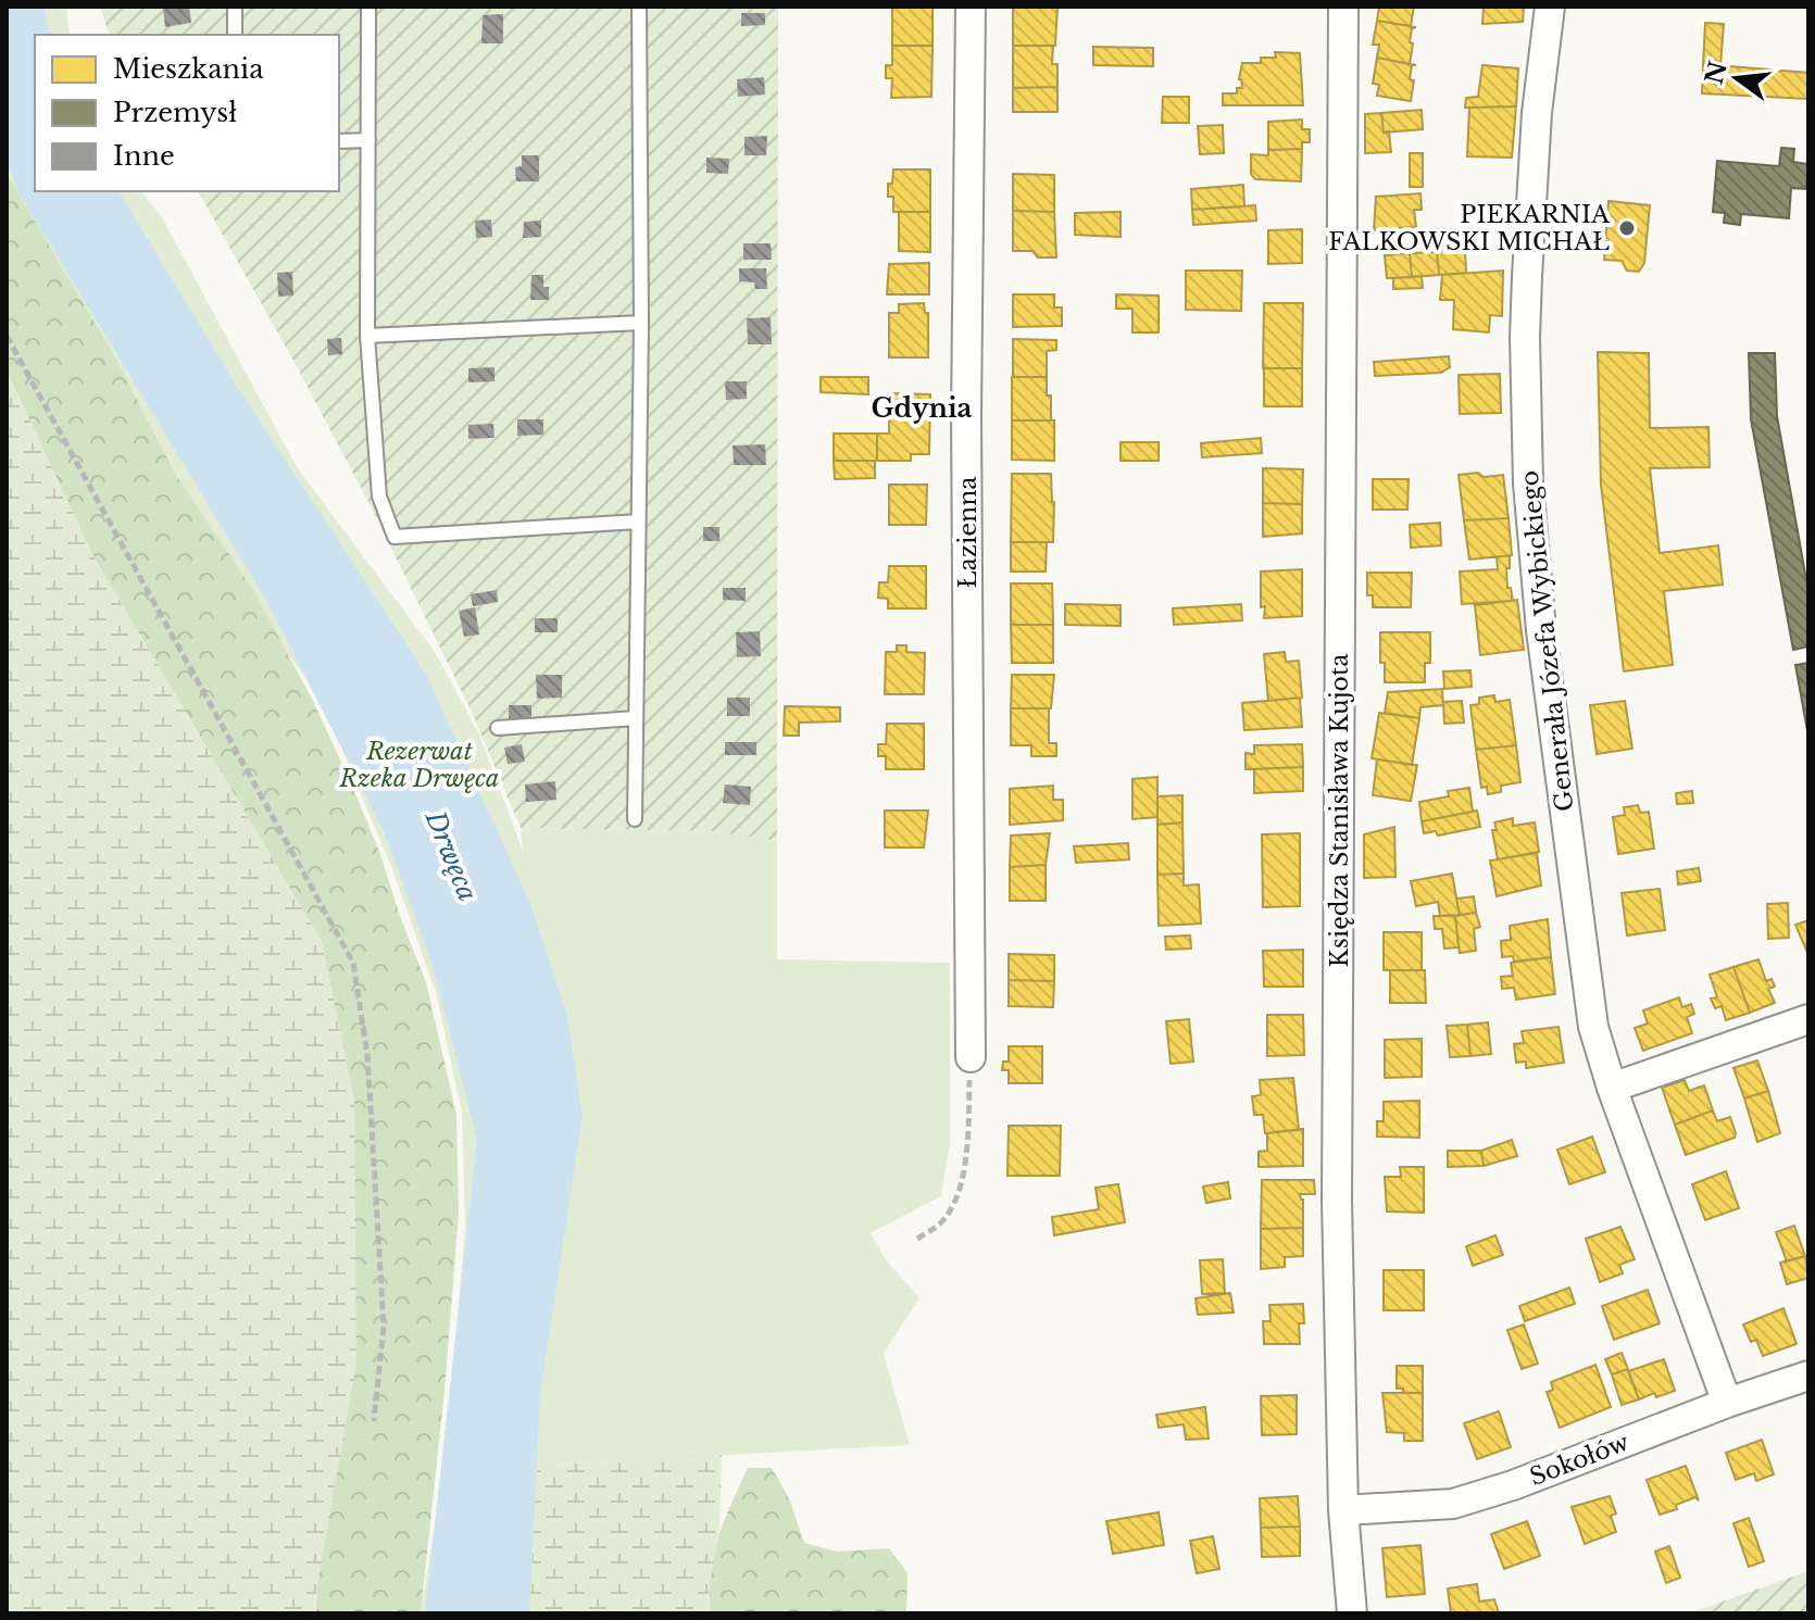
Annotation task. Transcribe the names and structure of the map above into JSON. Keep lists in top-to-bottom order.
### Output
{
  "streets": {
    "street": [
      "Łazienna",
      "Generała Józefa Wybickiego",
      "Księdza Stanisława Kujota",
      "Sokołów"
    ]
  },
  "crossings": [
    ["Generała Józefa Wybickiego", "Sokołów"],
    ["Księdza Stanisława Kujota", "Sokołów"]
  ],
  "districts": ["Gdynia"],
  "water": ["Drwęca"],
  "parks": ["Rezerwat Rzeka Drwęca"],
  "places": ["PIEKARNIA FALKOWSKI MICHAŁ"],
  "legend": ["Mieszkania", "Przemysł", "Inne"],
  "north": "left"
}
